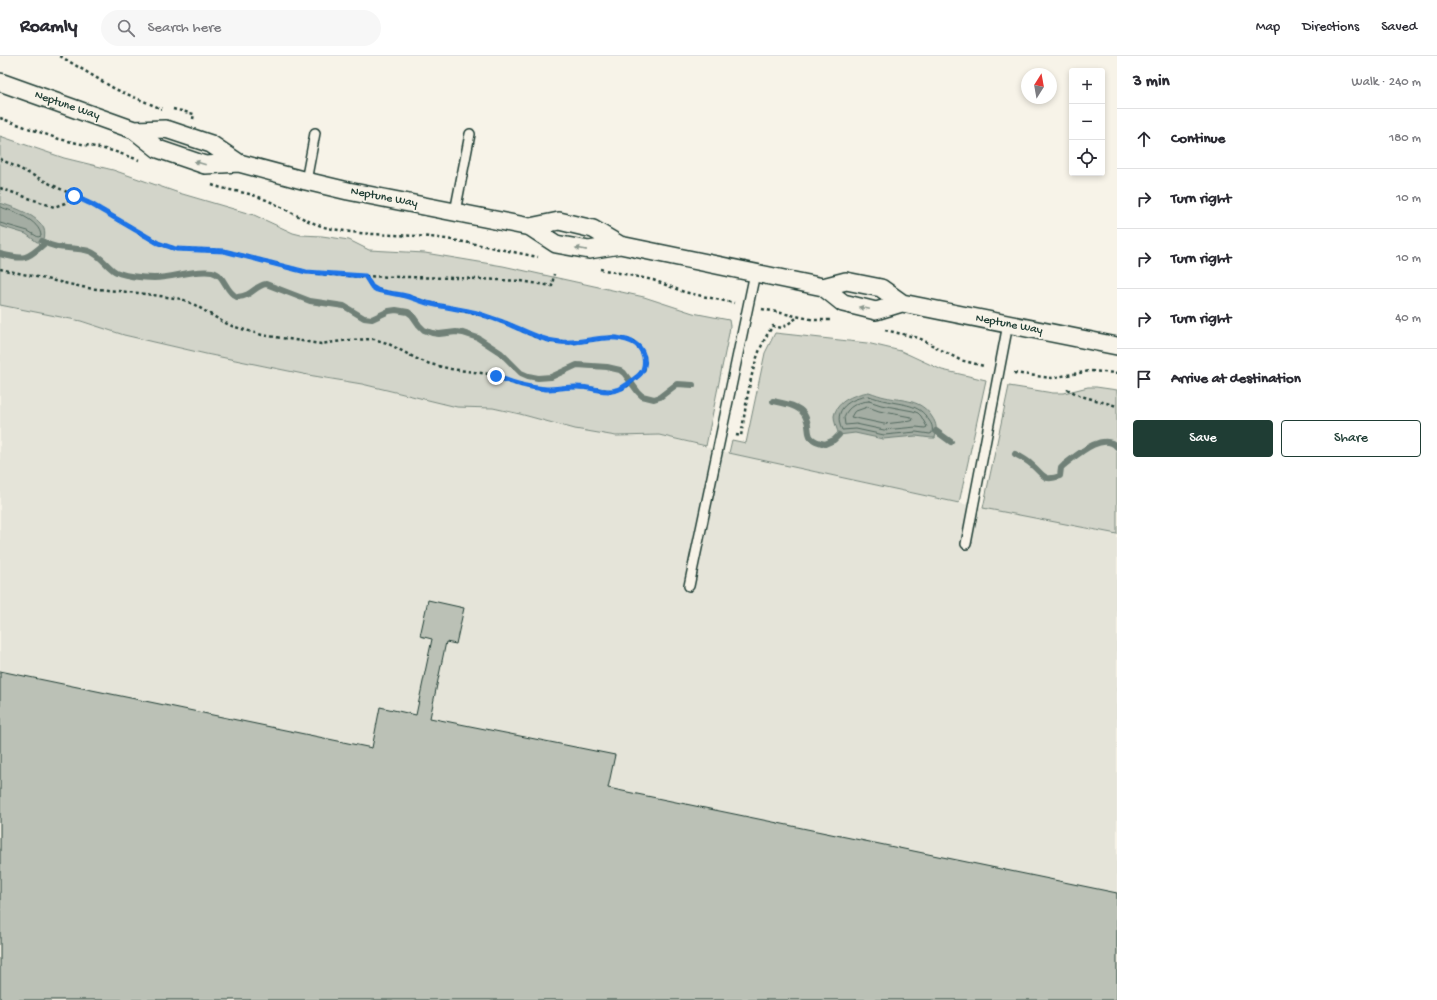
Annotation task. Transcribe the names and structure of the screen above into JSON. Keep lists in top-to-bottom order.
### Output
{
  "streets": {
    "street": ["Neptune Way"]
  },
  "north": "top",
  "page": {
    "header": "Roamly",
    "search": "Search here",
    "nav": ["Map", "Directions", "Saved"],
    "heading": ["3 min", "Walk · 240 m"],
    "map_buttons": ["+", "−"],
    "list": [
      ["Continue", "180 m"],
      ["Turn right", "10 m"],
      ["Turn right", "10 m"],
      ["Turn right", "40 m"],
      "Arrive at destination"
    ],
    "buttons": ["Save", "Share"]
  }
}
